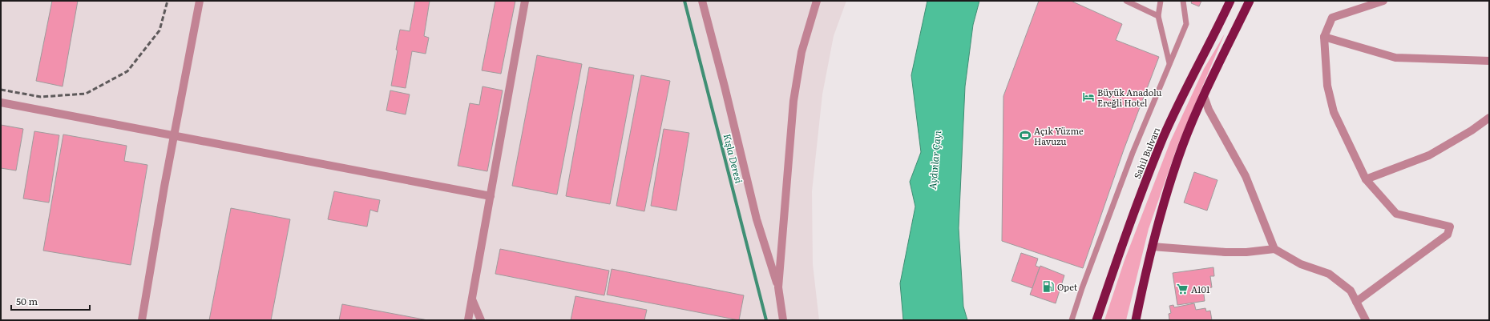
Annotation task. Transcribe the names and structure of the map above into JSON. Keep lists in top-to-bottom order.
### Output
{
  "streets": {
    "highway": ["Sahil Bulvarı"]
  },
  "water": ["Kışla Deresi", "Aydınlar Çayı"],
  "places": {
    "hotel": ["Büyük Anadolu Ereğli Hotel"],
    "sports": ["Açık Yüzme Havuzu"],
    "fuel station": ["Opet"],
    "supermarket": ["A101"]
  },
  "scale_bar": "50 m"
}
